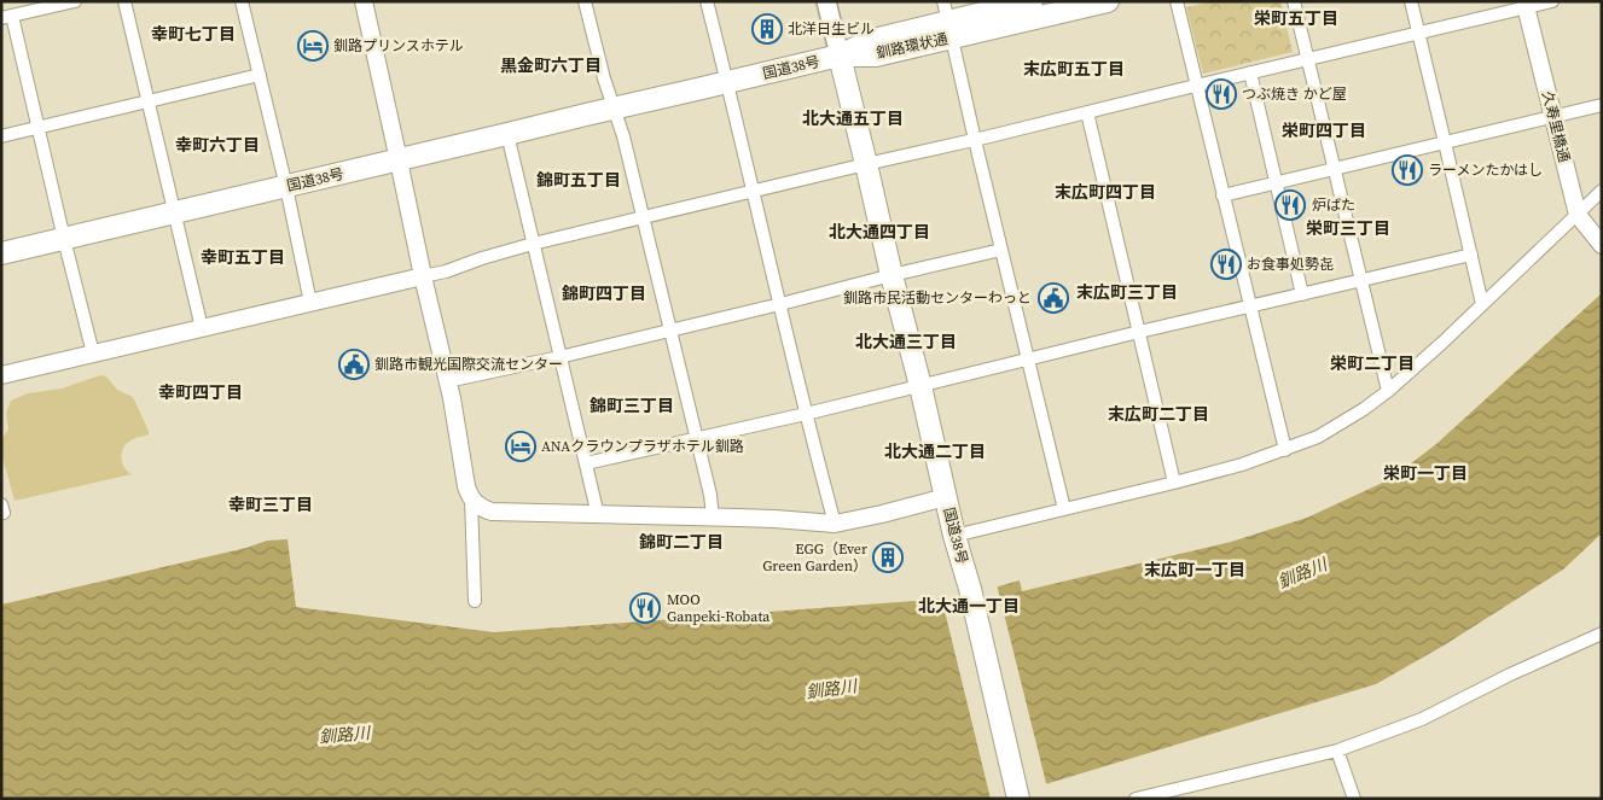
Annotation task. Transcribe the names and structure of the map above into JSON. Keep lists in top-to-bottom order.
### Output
{
  "streets": {
    "highway": ["釧路環状通", "国道38号"],
    "street": ["久寿里橋通"]
  },
  "crossings": [
    ["釧路環状通", "国道38号"]
  ],
  "districts": [
    "栄町五丁目",
    "幸町七丁目",
    "黒金町六丁目",
    "末広町五丁目",
    "北大通五丁目",
    "栄町四丁目",
    "幸町六丁目",
    "錦町五丁目",
    "末広町四丁目",
    "栄町三丁目",
    "北大通四丁目",
    "幸町五丁目",
    "末広町三丁目",
    "錦町四丁目",
    "北大通三丁目",
    "栄町二丁目",
    "幸町四丁目",
    "錦町三丁目",
    "末広町二丁目",
    "北大通二丁目",
    "栄町一丁目",
    "幸町三丁目",
    "錦町二丁目",
    "末広町一丁目",
    "北大通一丁目"
  ],
  "water": ["釧路川"],
  "places": {
    "building": ["北洋日生ビル", "EGG（Ever Green Garden）"],
    "hotel": ["釧路プリンスホテル", "ANAクラウンプラザホテル釧路"],
    "restaurant": [
      "つぶ焼き かど屋",
      "ラーメンたかはし",
      "炉ばた",
      "お食事処勢㐂",
      "MOO Ganpeki-Robata"
    ],
    "public building": ["釧路市民活動センターわっと", "釧路市観光国際交流センター"]
  }
}
